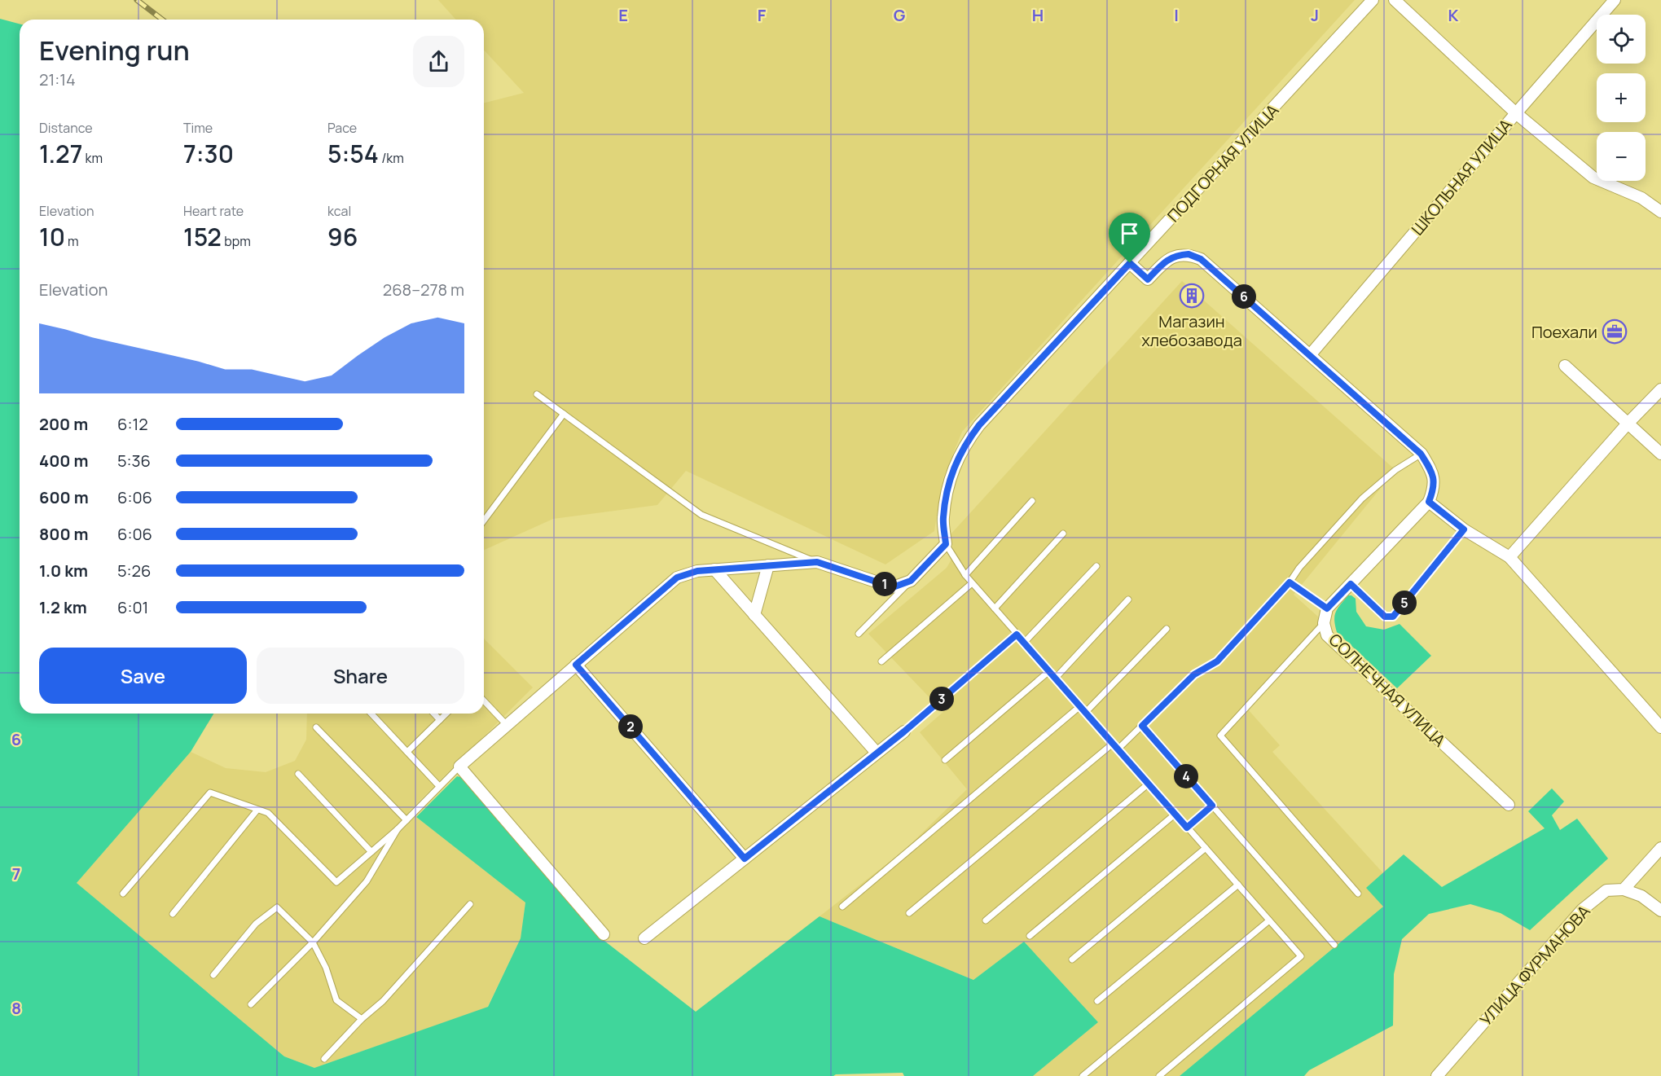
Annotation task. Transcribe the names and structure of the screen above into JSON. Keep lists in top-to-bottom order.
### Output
{
  "streets": {
    "street": [
      "ПОДГОРНАЯ УЛИЦА",
      "ШКОЛЬНАЯ УЛИЦА",
      "СОЛНЕЧНАЯ УЛИЦА",
      "УЛИЦА ФУРМАНОВА"
    ]
  },
  "places": {
    "building": ["Магазин хлебозавода"],
    "office": ["Поехали"]
  },
  "page": {
    "map_buttons": ["+", "−"],
    "heading": ["Evening run", "21:14"],
    "stats": [
      ["Distance", "1.27 km"],
      ["Time", "7:30"],
      ["Pace", "5:54 /km"],
      ["Elevation", "10 m"],
      ["Heart rate", "152 bpm"],
      ["kcal", "96"]
    ],
    "chart": ["Elevation", "268–278 m"],
    "pins": [
      "6",
      "1",
      "5",
      "3",
      "2",
      "4"
    ],
    "list": [
      {
        "name": "200 m",
        "note": "6:12"
      },
      {
        "name": "400 m",
        "note": "5:36"
      },
      {
        "name": "600 m",
        "note": "6:06"
      },
      {
        "name": "800 m",
        "note": "6:06"
      },
      {
        "name": "1.0 km",
        "note": "5:26"
      },
      {
        "name": "1.2 km",
        "note": "6:01"
      }
    ],
    "buttons": ["Save", "Share"]
  },
  "grid": {
    "columns": [
      "E",
      "F",
      "G",
      "H",
      "I",
      "J",
      "K"
    ],
    "rows": ["6", "7", "8"]
  }
}
